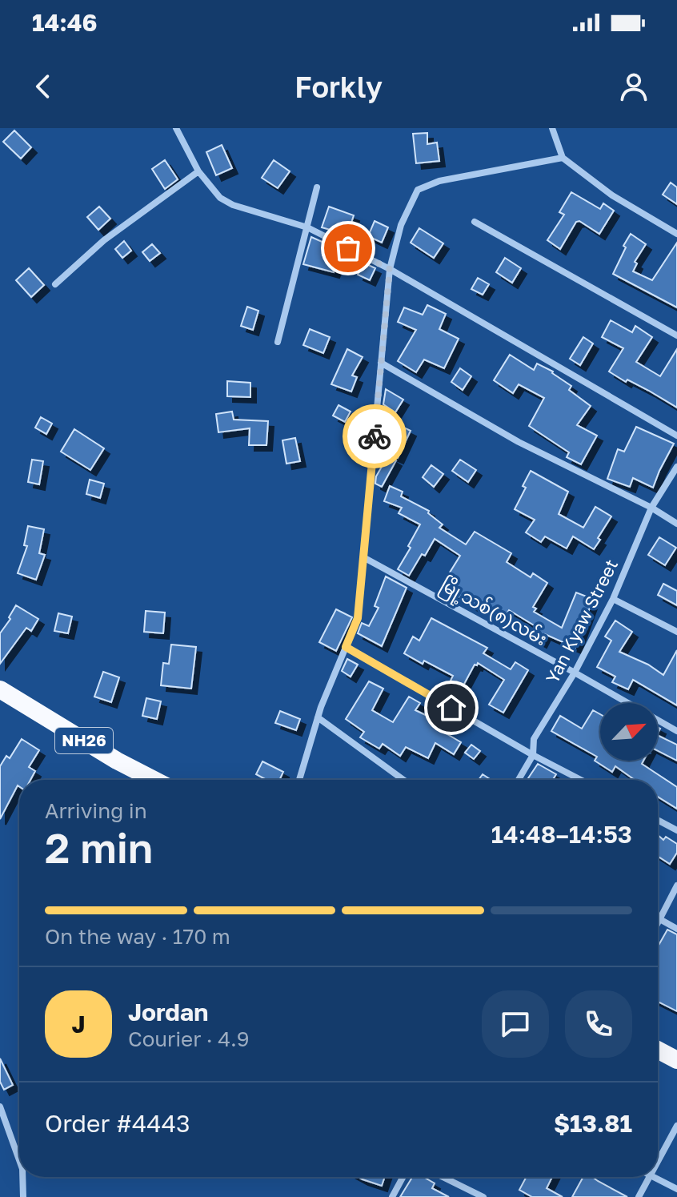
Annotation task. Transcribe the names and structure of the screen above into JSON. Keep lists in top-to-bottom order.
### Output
{
  "streets": {
    "highway": ["NH26"],
    "street": ["မြို့သစ်(၈)လမ်း", "Yan Kyaw Street"]
  },
  "crossings": [
    ["မြို့သစ်(၈)လမ်း", "Yan Kyaw Street"]
  ],
  "north": "top right",
  "page": {
    "status": "14:46",
    "header": "Forkly",
    "heading": ["2 min", "Arriving in", "14:48–14:53"],
    "panel": [
      "Jordan",
      "Courier · 4.9",
      "Order #4443",
      "$13.81"
    ],
    "bar": "On the way · 170 m",
    "round": "J"
  }
}
